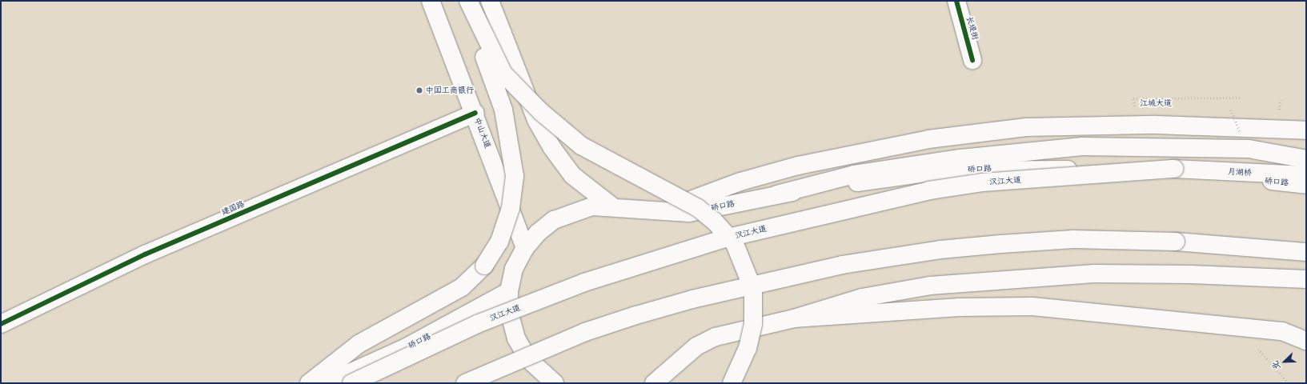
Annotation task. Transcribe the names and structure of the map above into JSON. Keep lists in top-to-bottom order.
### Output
{
  "streets": {
    "main road": [
      "长堤街",
      "中山大道",
      "硚口路",
      "月湖桥",
      "汉江大道",
      "建国路"
    ],
    "path": ["江城大道"]
  },
  "crossings": [
    ["中山大道", "硚口路"],
    ["中山大道", "建国路"],
    ["月湖桥", "汉江大道"]
  ],
  "places": ["中国工商银行"],
  "north": "bottom left"
}
